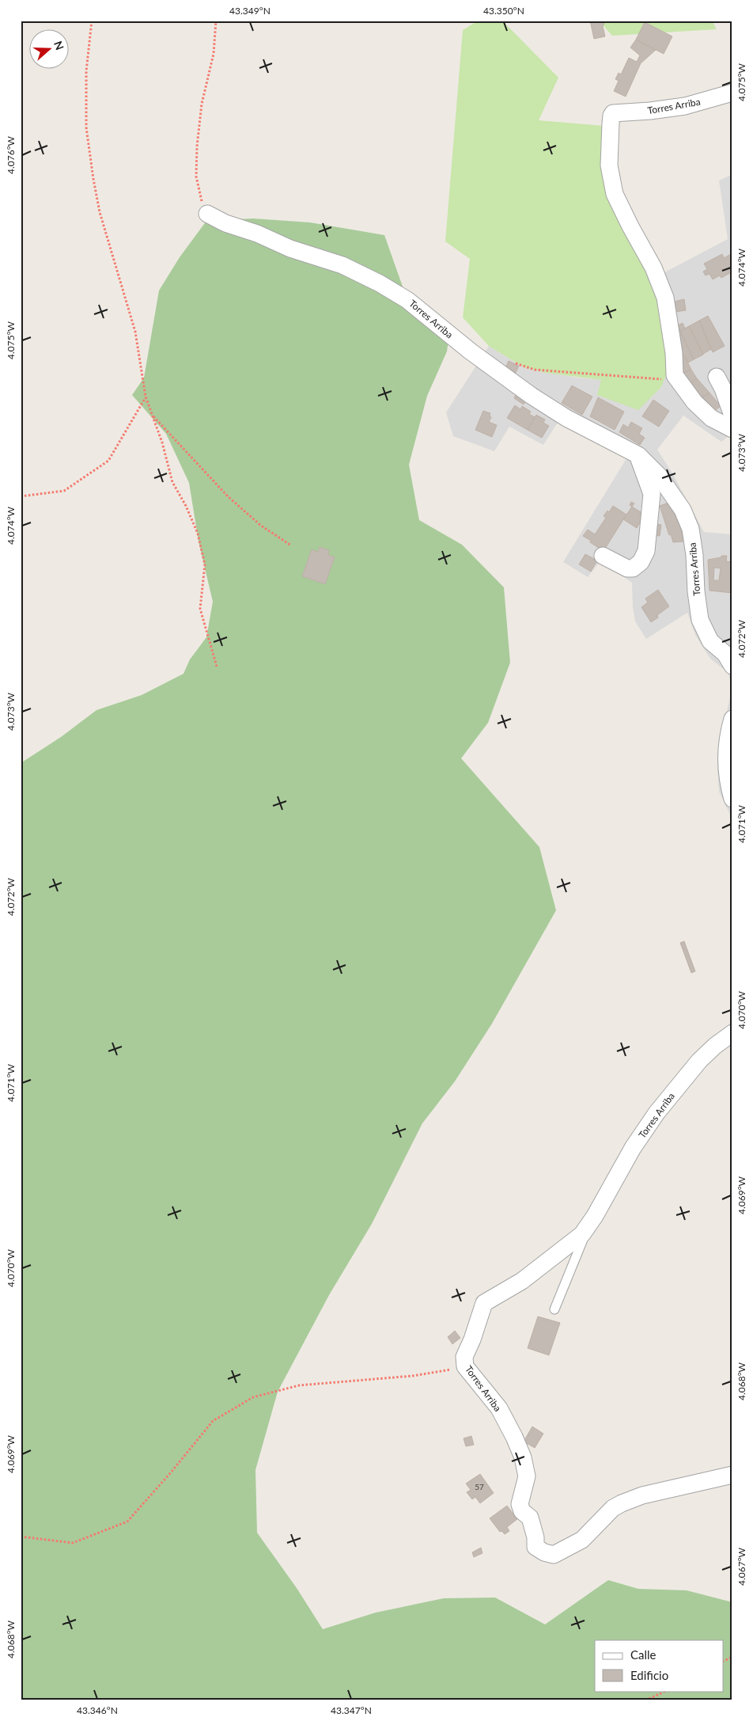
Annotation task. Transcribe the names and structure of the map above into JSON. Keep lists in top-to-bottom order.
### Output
{
  "streets": {
    "street": ["Torres Arriba"]
  },
  "house_numbers": ["57"],
  "legend": ["Calle", "Edificio"],
  "north": "right",
  "coordinates": [
    "43.349°N",
    "43.350°N",
    "4.075°W",
    "4.076°W",
    "4.074°W",
    "4.073°W",
    "4.072°W",
    "4.071°W",
    "4.070°W",
    "4.069°W",
    "4.068°W",
    "4.067°W",
    "43.346°N",
    "43.347°N"
  ]
}
